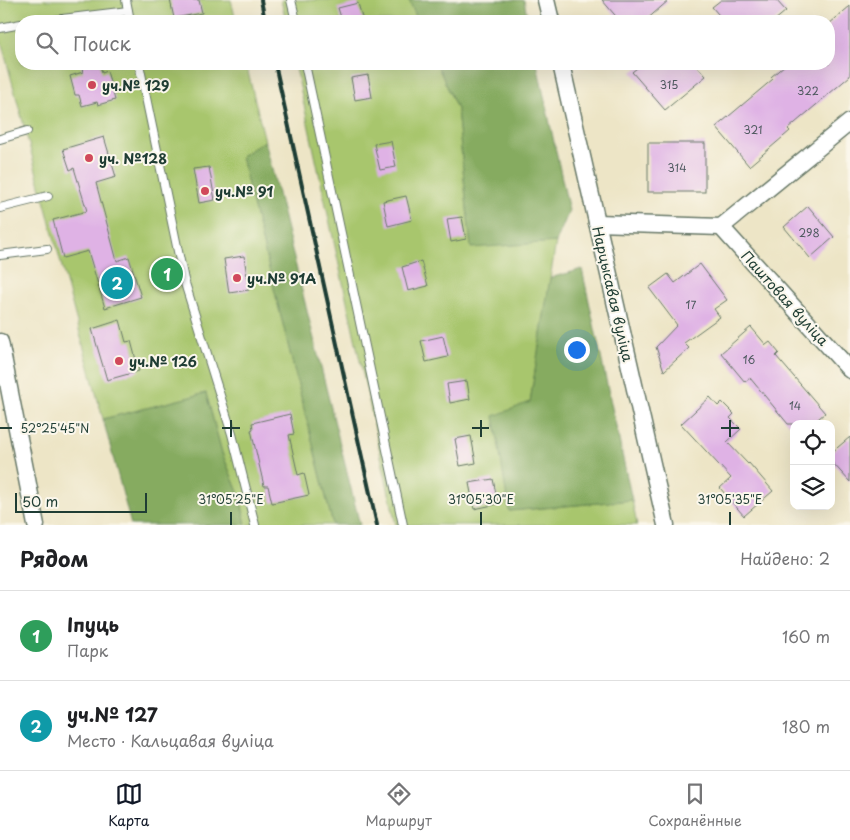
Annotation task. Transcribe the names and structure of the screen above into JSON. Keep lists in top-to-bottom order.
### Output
{
  "streets": {
    "street": ["Нарцысавая вуліца", "Паштовая вуліца"]
  },
  "places": [
    "уч.№ 129",
    "уч. №128",
    "уч.№ 91",
    "уч.№ 91А",
    "уч.№ 126"
  ],
  "house_numbers": [
    "315",
    "322",
    "321",
    "314",
    "298",
    "17",
    "16",
    "14"
  ],
  "scale_bar": "50 m",
  "page": {
    "search": "Поиск",
    "pins": ["1", "2"],
    "scale": "50 m",
    "heading": ["Рядом", "Найдено: 2"],
    "list": [
      {
        "mark": "1",
        "name": "Іпуць",
        "note": "Парк",
        "value": "160 m"
      },
      {
        "mark": "2",
        "name": "уч.№ 127",
        "note": "Место · Кальцавая вуліца",
        "value": "180 m"
      }
    ],
    "nav": ["Карта", "Маршрут", "Сохранённые"]
  },
  "coordinates": [
    "52°25'45\"N",
    "31°05'25\"E",
    "31°05'30\"E",
    "31°05'35\"E"
  ]
}
